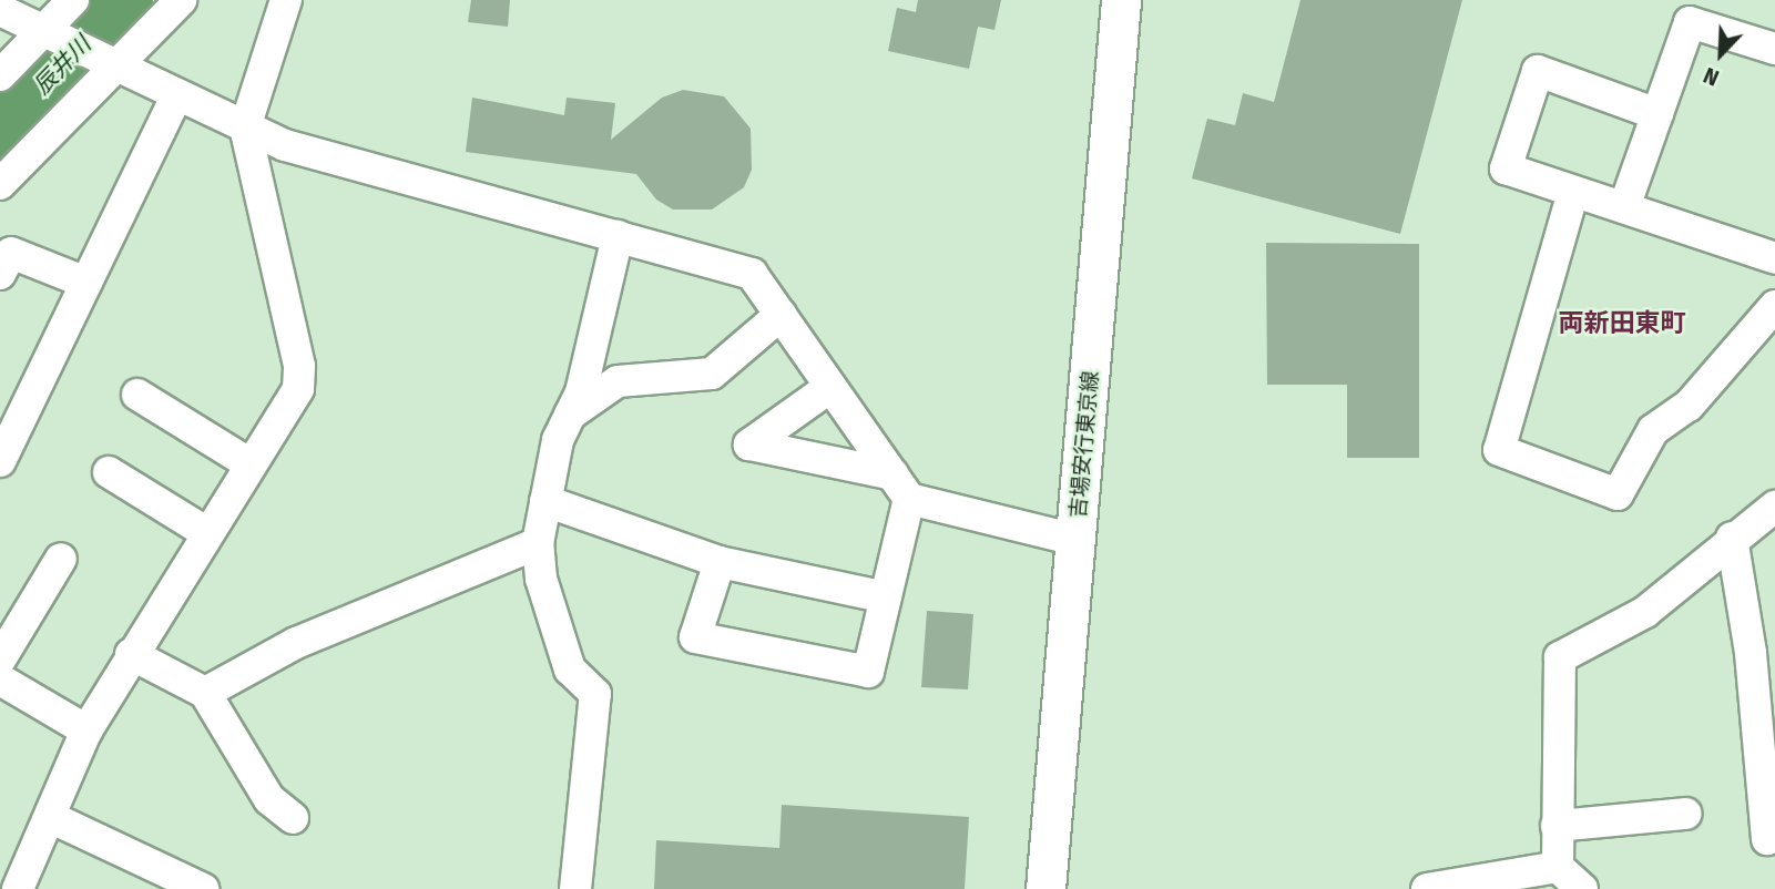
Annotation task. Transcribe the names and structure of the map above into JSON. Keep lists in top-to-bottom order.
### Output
{
  "streets": {
    "main road": ["吉場安行東京線"]
  },
  "districts": ["両新田東町"],
  "water": ["辰井川"],
  "north": "bottom left"
}
